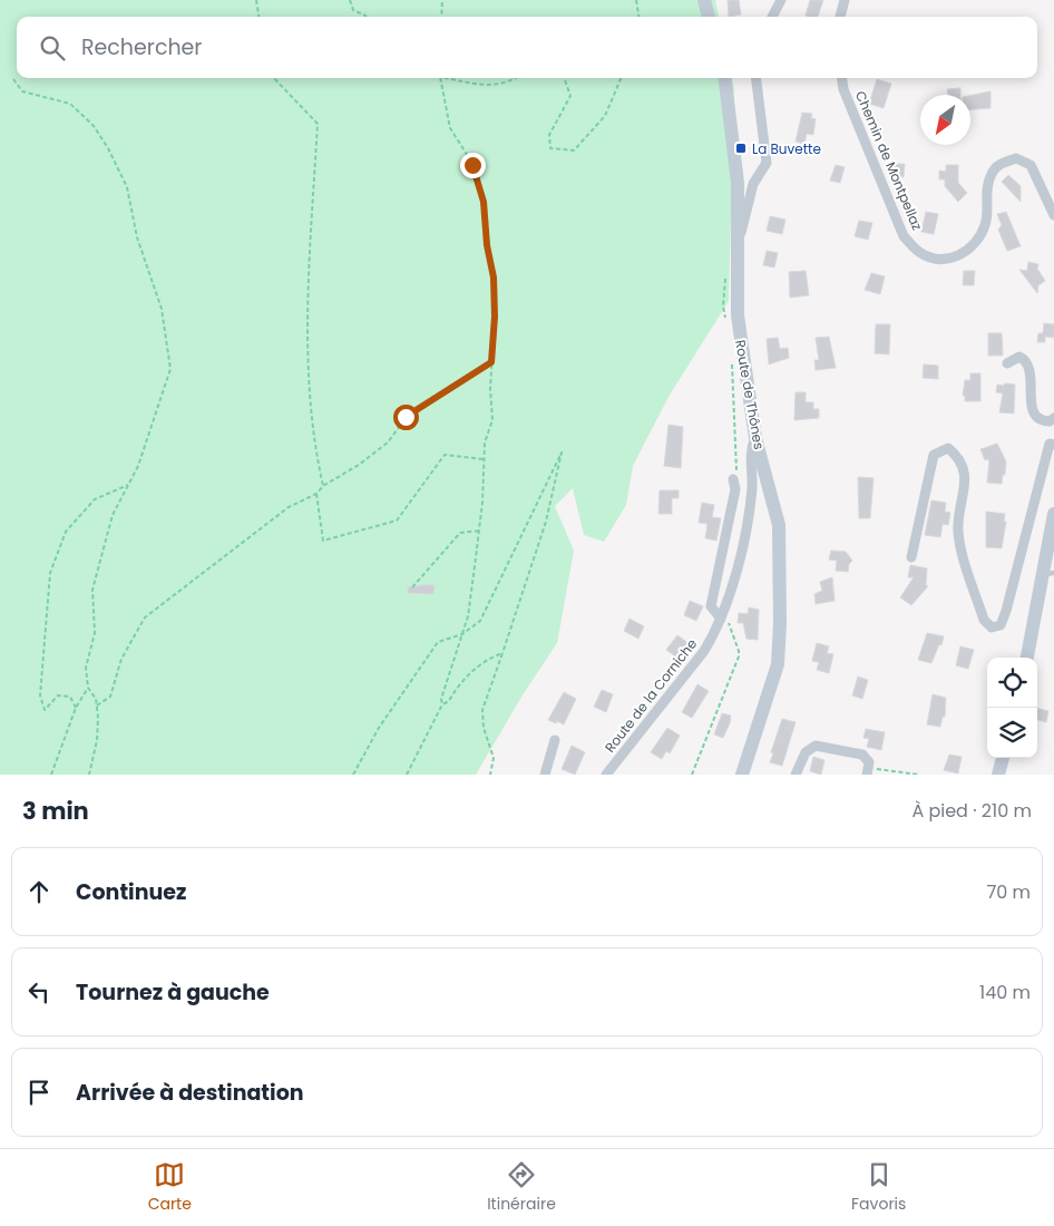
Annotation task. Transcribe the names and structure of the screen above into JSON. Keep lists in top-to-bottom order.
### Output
{
  "streets": {
    "main road": ["Route de Thônes"],
    "street": ["Chemin de Montpellaz", "Route de la Corniche"]
  },
  "crossings": [
    ["Route de Thônes", "Route de la Corniche"]
  ],
  "places": {
    "transit": ["La Buvette"]
  },
  "north": "bottom left",
  "page": {
    "search": "Rechercher",
    "heading": ["3 min", "À pied · 210 m"],
    "list": [
      ["Continuez", "70 m"],
      ["Tournez à gauche", "140 m"],
      "Arrivée à destination"
    ],
    "nav": ["Carte", "Itinéraire", "Favoris"]
  }
}
